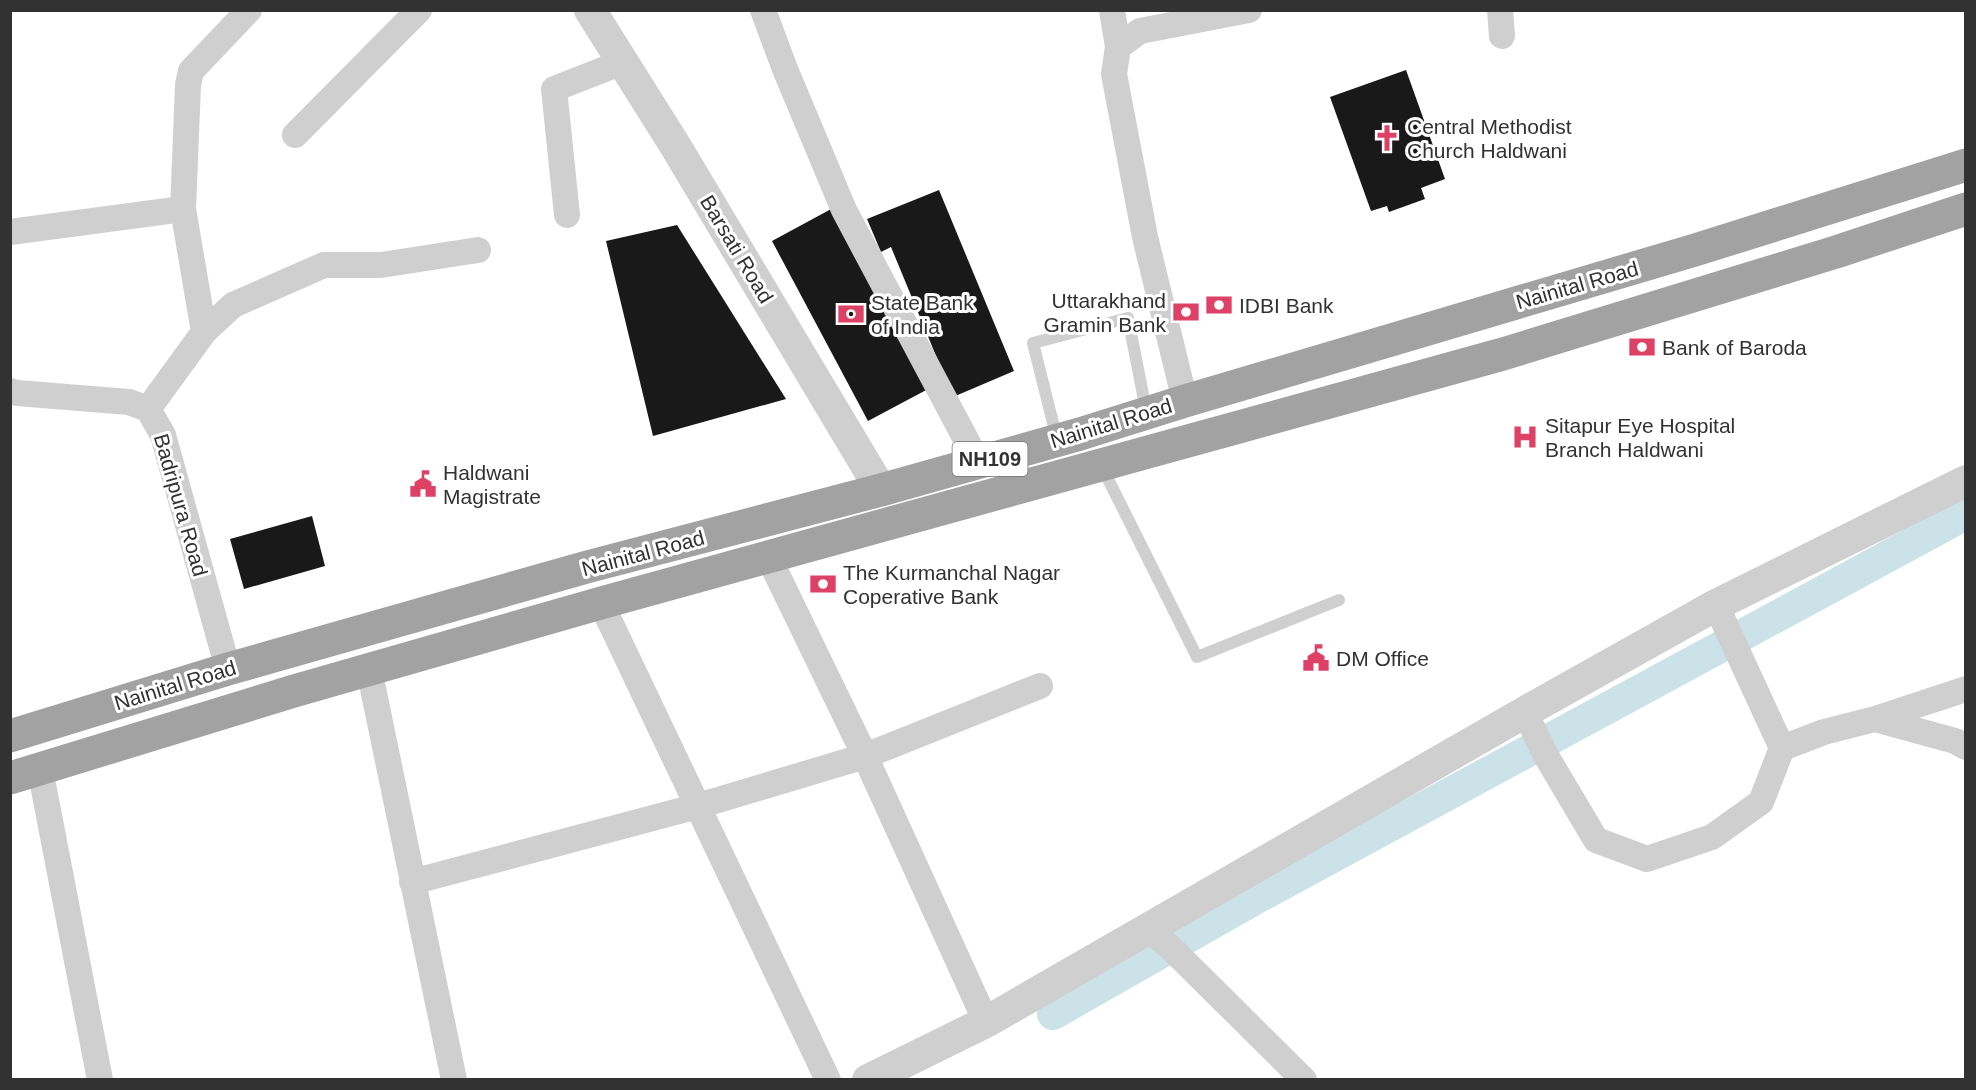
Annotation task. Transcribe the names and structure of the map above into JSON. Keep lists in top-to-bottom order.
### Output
{
  "streets": {
    "highway": ["Nainital Road", "NH109"],
    "street": ["Barsati Road", "Badripura Road"]
  },
  "crossings": [
    ["Barsati Road", "Nainital Road"],
    ["Nainital Road", "Badripura Road"]
  ],
  "places": {
    "church": ["Central Methodist Church Haldwani"],
    "bank": [
      "IDBI Bank",
      "Uttarakhand Gramin Bank",
      "State Bank of India",
      "Bank of Baroda",
      "The Kurmanchal Nagar Coperative Bank"
    ],
    "hospital": ["Sitapur Eye Hospital Branch Haldwani"],
    "public building": ["Haldwani Magistrate", "DM Office"]
  }
}
